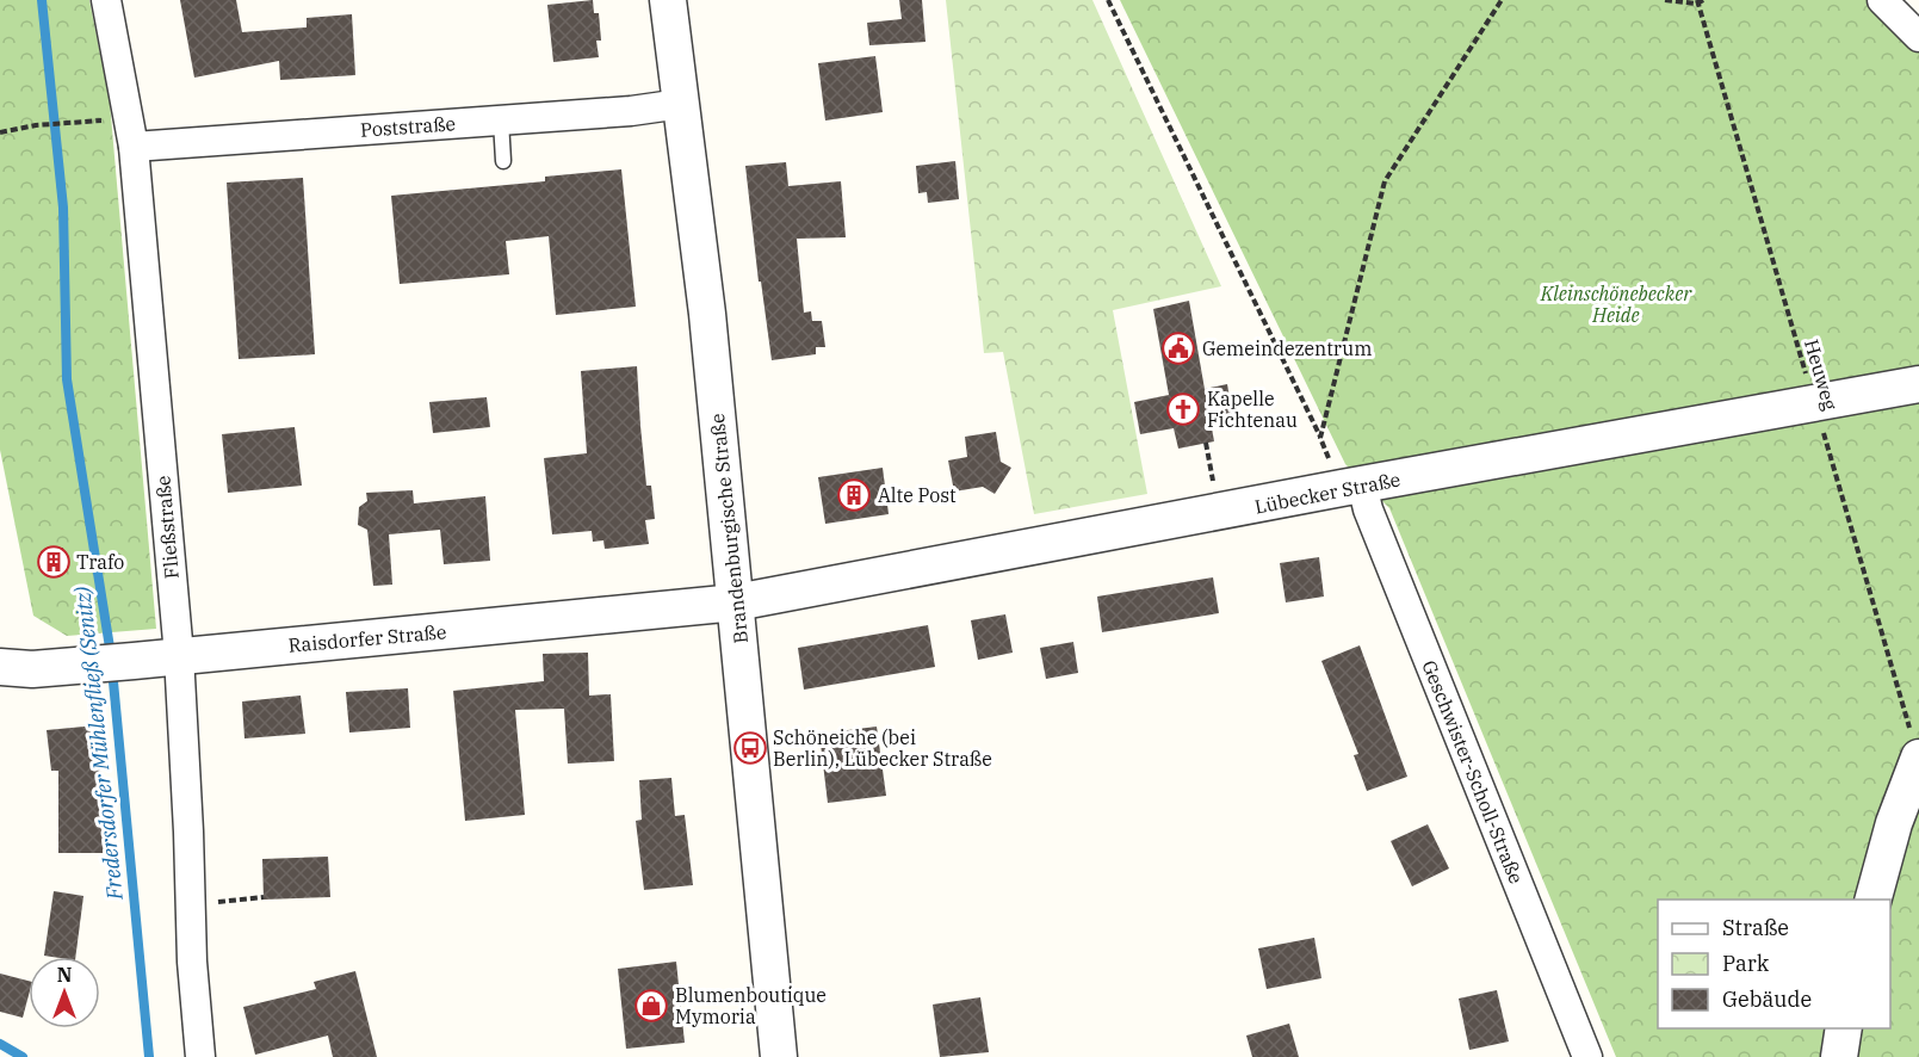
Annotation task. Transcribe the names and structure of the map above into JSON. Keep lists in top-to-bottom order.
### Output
{
  "streets": {
    "street": [
      "Poststraße",
      "Lübecker Straße",
      "Fließstraße",
      "Brandenburgische Straße",
      "Raisdorfer Straße",
      "Geschwister-Scholl-Straße"
    ],
    "path": ["Heuweg"]
  },
  "crossings": [
    ["Poststraße", "Fließstraße"],
    ["Poststraße", "Brandenburgische Straße"],
    ["Heuweg", "Lübecker Straße"],
    ["Lübecker Straße", "Brandenburgische Straße"],
    ["Lübecker Straße", "Raisdorfer Straße"],
    ["Lübecker Straße", "Geschwister-Scholl-Straße"],
    ["Fließstraße", "Raisdorfer Straße"],
    ["Brandenburgische Straße", "Raisdorfer Straße"]
  ],
  "water": ["Fredersdorfer Mühlenfließ (Senitz)"],
  "parks": ["Kleinschönebecker Heide"],
  "places": {
    "public building": ["Gemeindezentrum"],
    "church": ["Kapelle Fichtenau"],
    "building": ["Alte Post", "Trafo"],
    "bus stop": ["Schöneiche (bei Berlin), Lübecker Straße"],
    "shop": ["Blumenboutique Mymoria"]
  },
  "legend": ["Straße", "Park", "Gebäude"],
  "north": "top"
}
